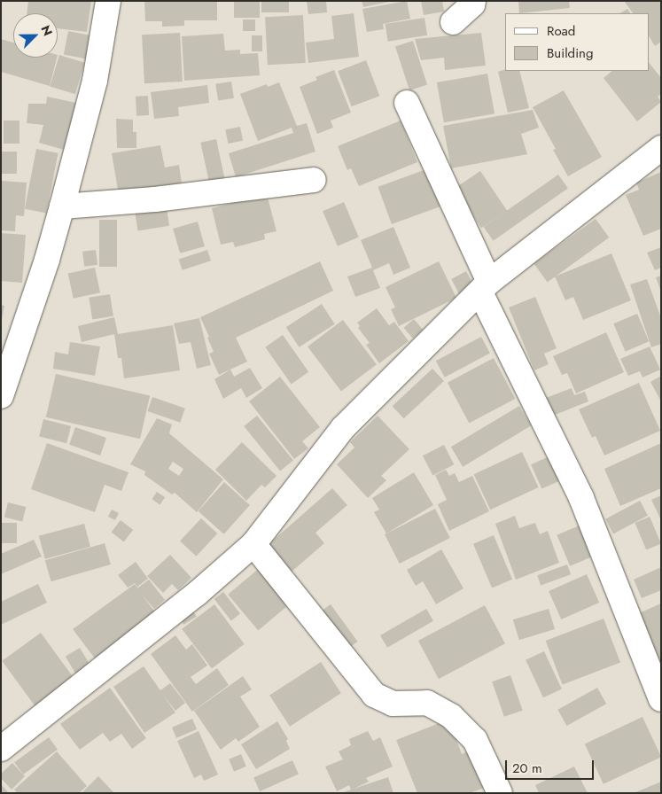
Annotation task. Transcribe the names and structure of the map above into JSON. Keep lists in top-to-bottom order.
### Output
{
  "legend": ["Road", "Building"],
  "scale_bar": "20 m",
  "north": "top right"
}
